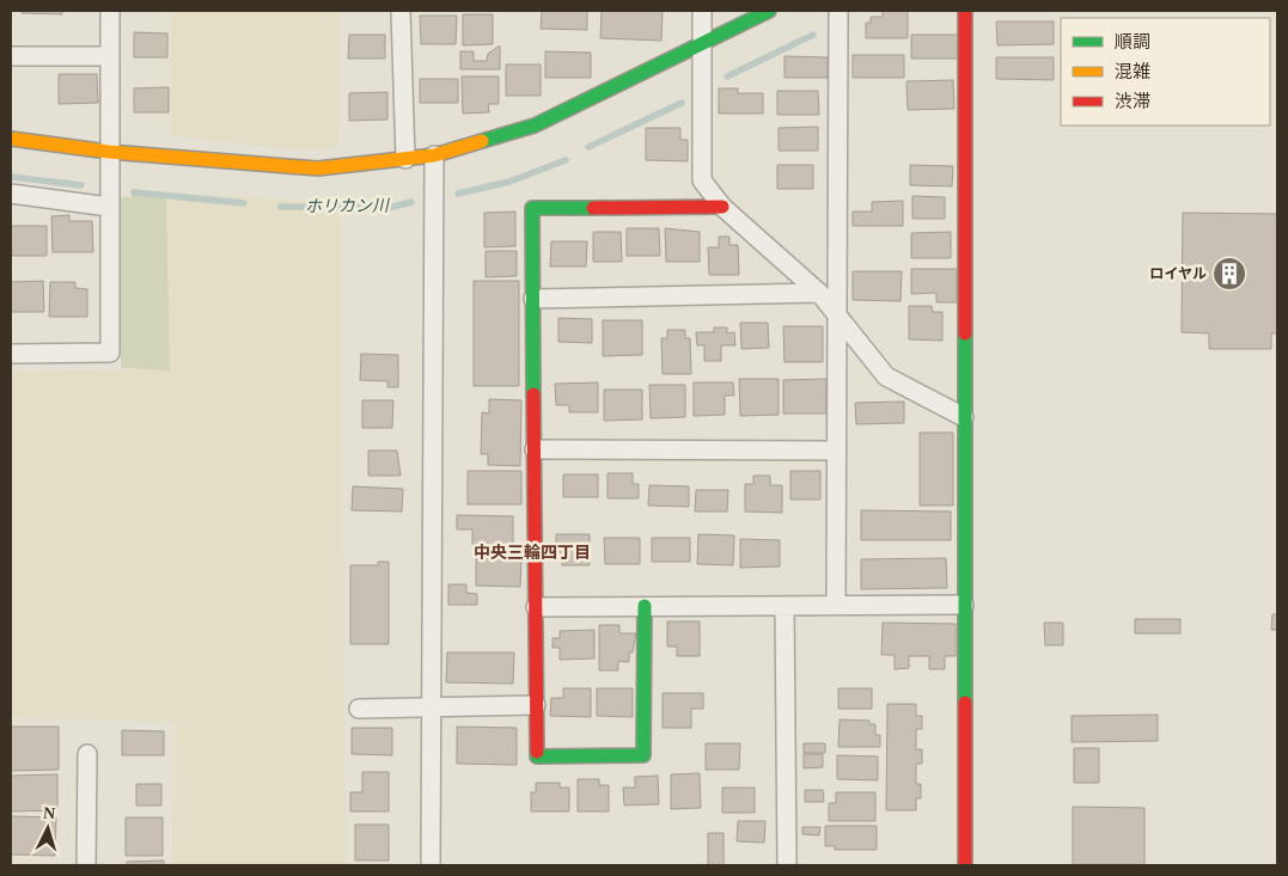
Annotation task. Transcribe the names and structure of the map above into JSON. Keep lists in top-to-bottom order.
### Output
{
  "districts": ["中央三輪四丁目"],
  "water": ["ホリカン川"],
  "places": {
    "building": ["ロイヤル"]
  },
  "legend": ["順調", "混雑", "渋滞"],
  "north": "top"
}
